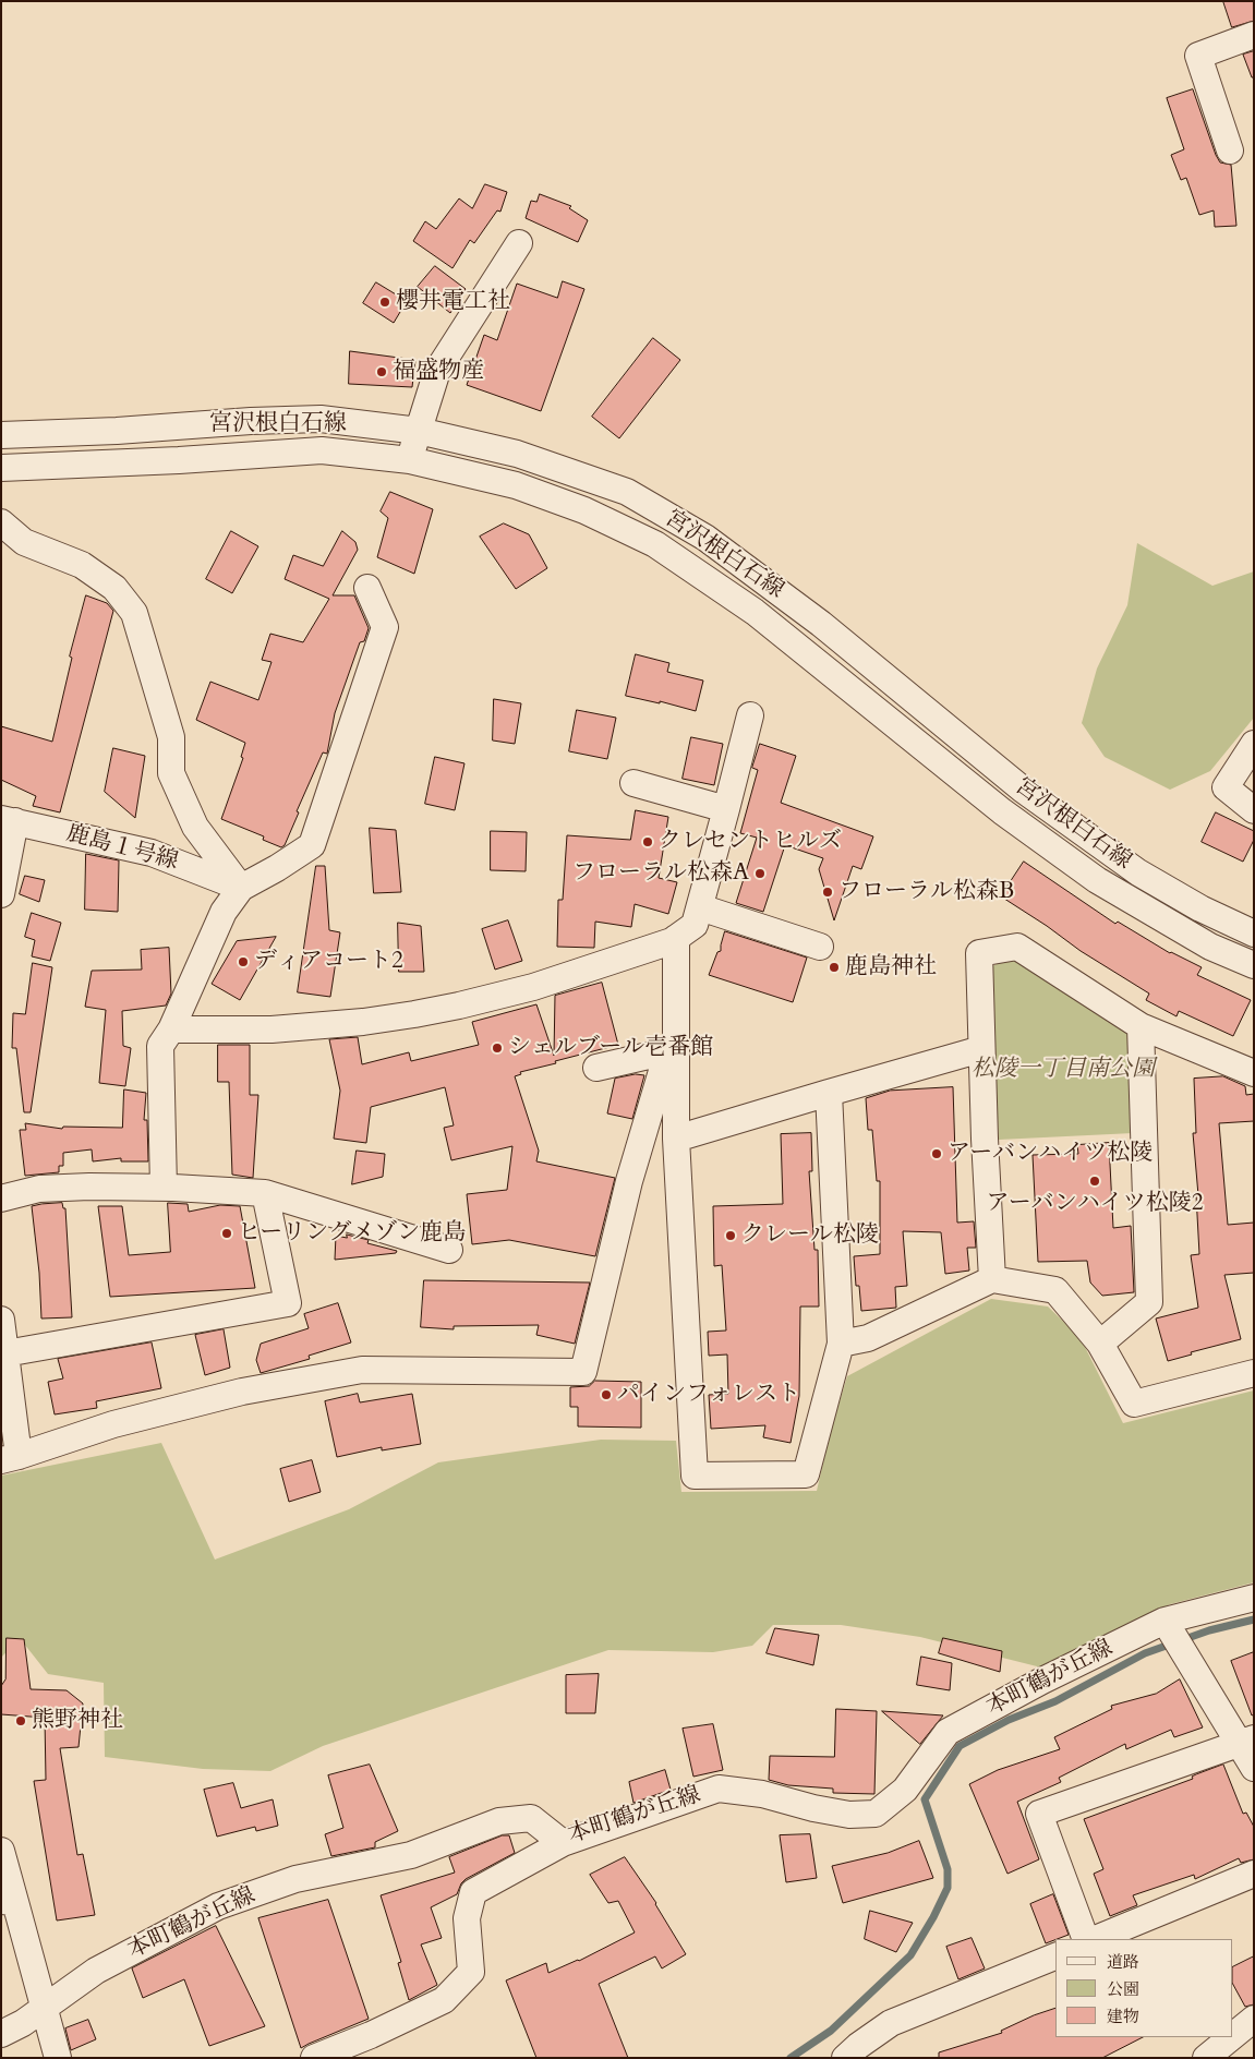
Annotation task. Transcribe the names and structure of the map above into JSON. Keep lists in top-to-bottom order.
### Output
{
  "streets": {
    "street": ["宮沢根白石線", "鹿島１号線", "本町鶴が丘線"]
  },
  "parks": ["松陵一丁目南公園"],
  "places": [
    "櫻井電工社",
    "福盛物産",
    "クレセントヒルズ",
    "フローラル松森A",
    "フローラル松森B",
    "ディアコート2",
    "鹿島神社",
    "シェルブール壱番館",
    "アーバンハイツ松陵",
    "アーバンハイツ松陵2",
    "ヒーリングメゾン鹿島",
    "クレール松陵",
    "パインフォレスト",
    "熊野神社"
  ],
  "legend": ["道路", "公園", "建物"]
}
